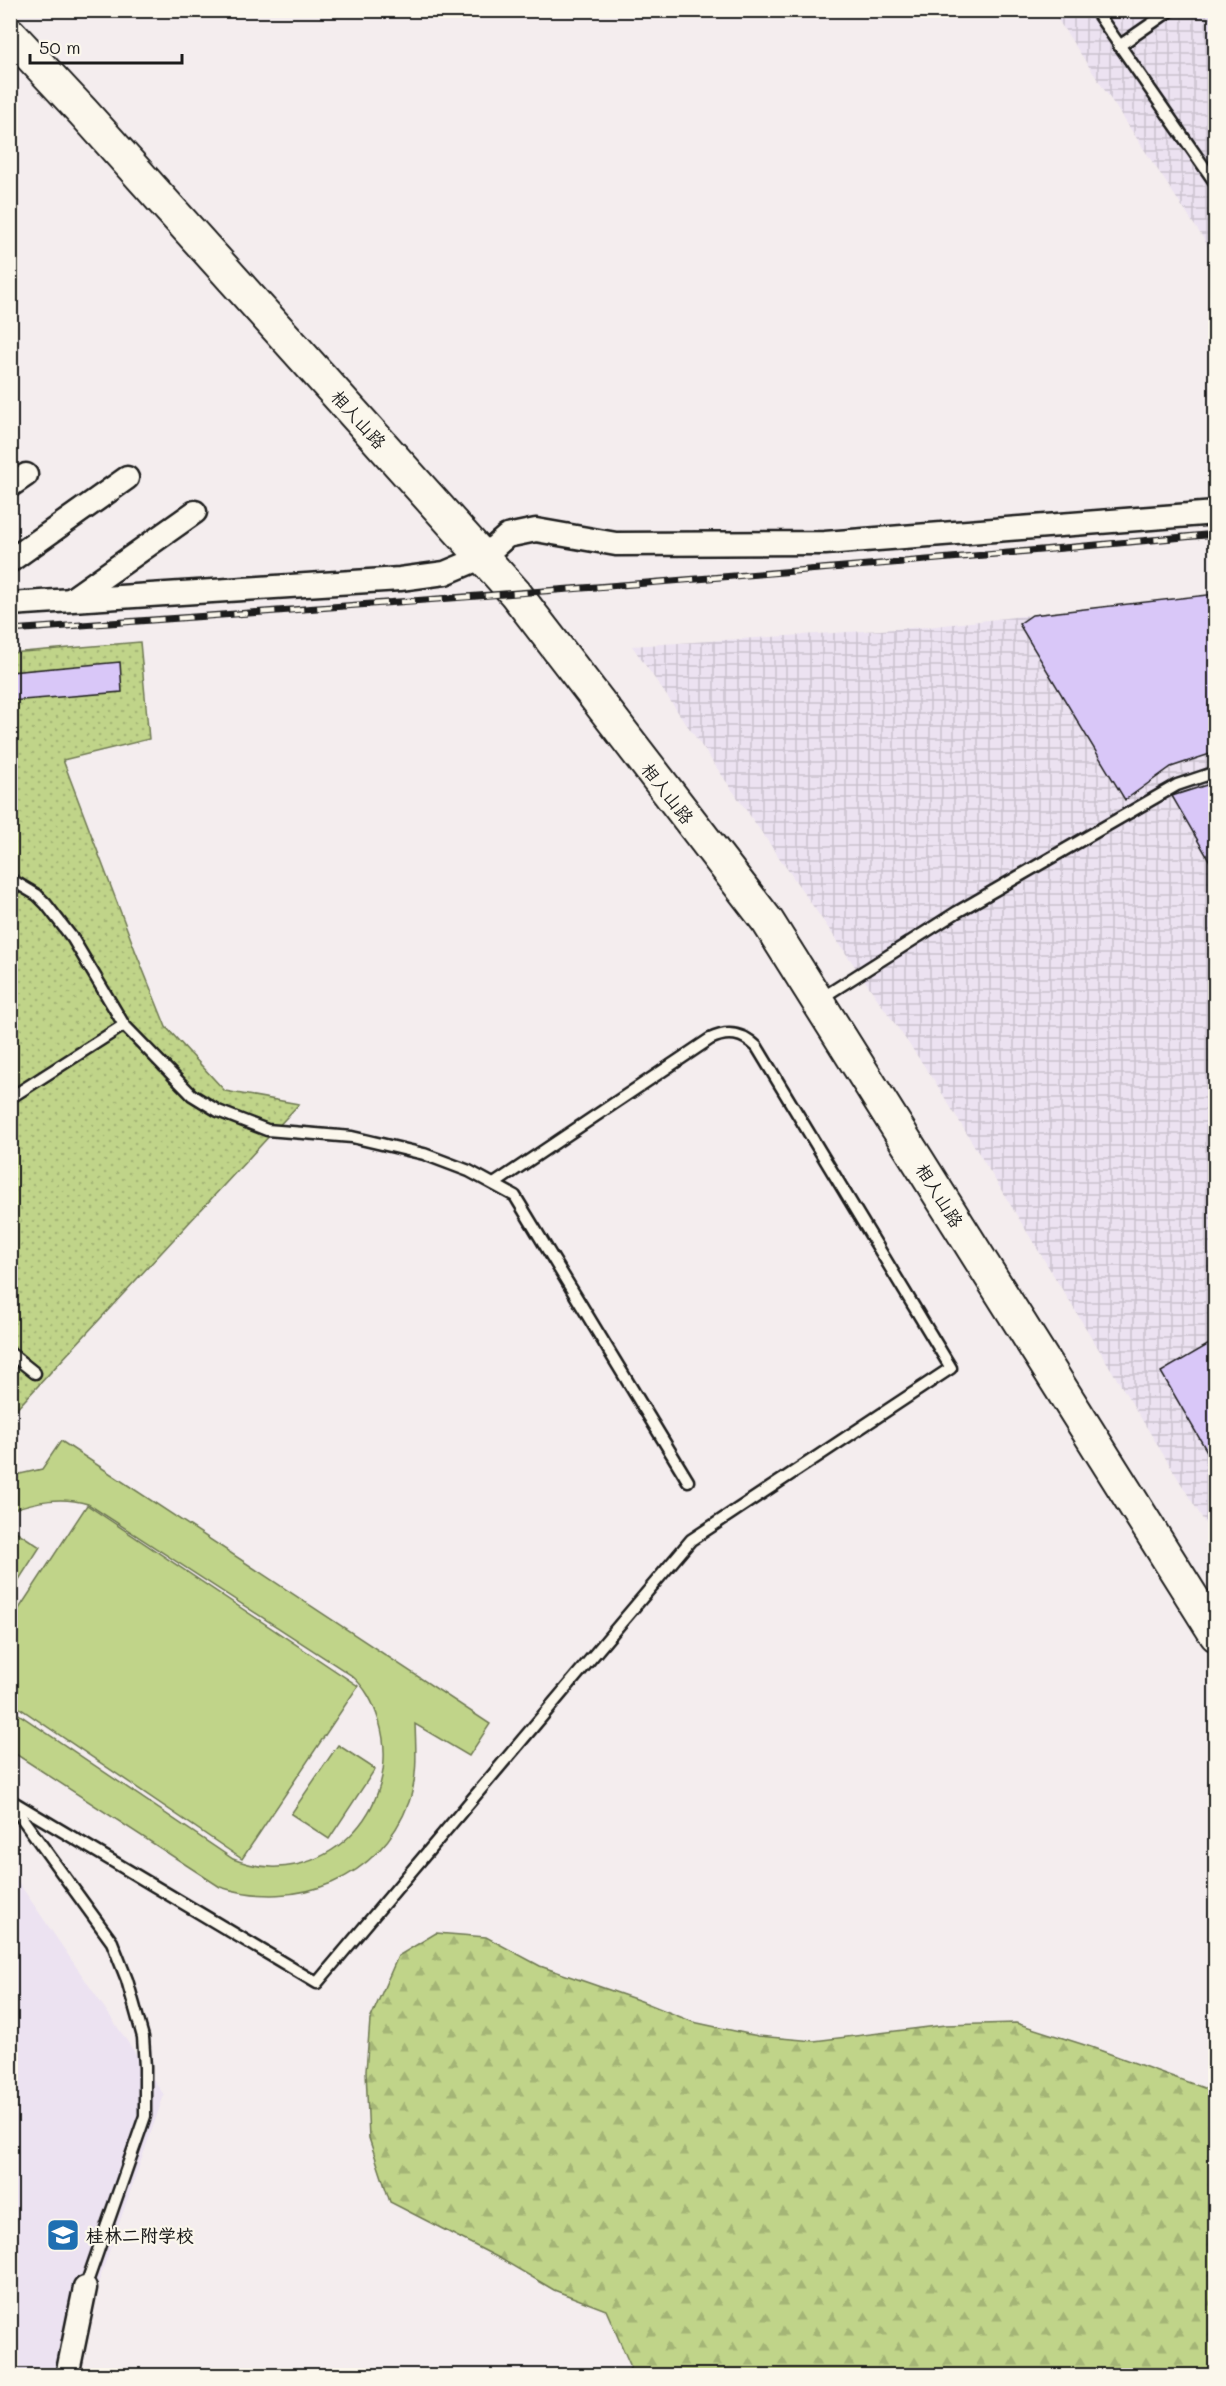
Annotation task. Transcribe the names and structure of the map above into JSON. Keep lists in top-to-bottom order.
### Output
{
  "streets": {
    "street": ["相人山路"]
  },
  "places": {
    "school or university": ["桂林二附学校"]
  },
  "scale_bar": "50 m"
}
